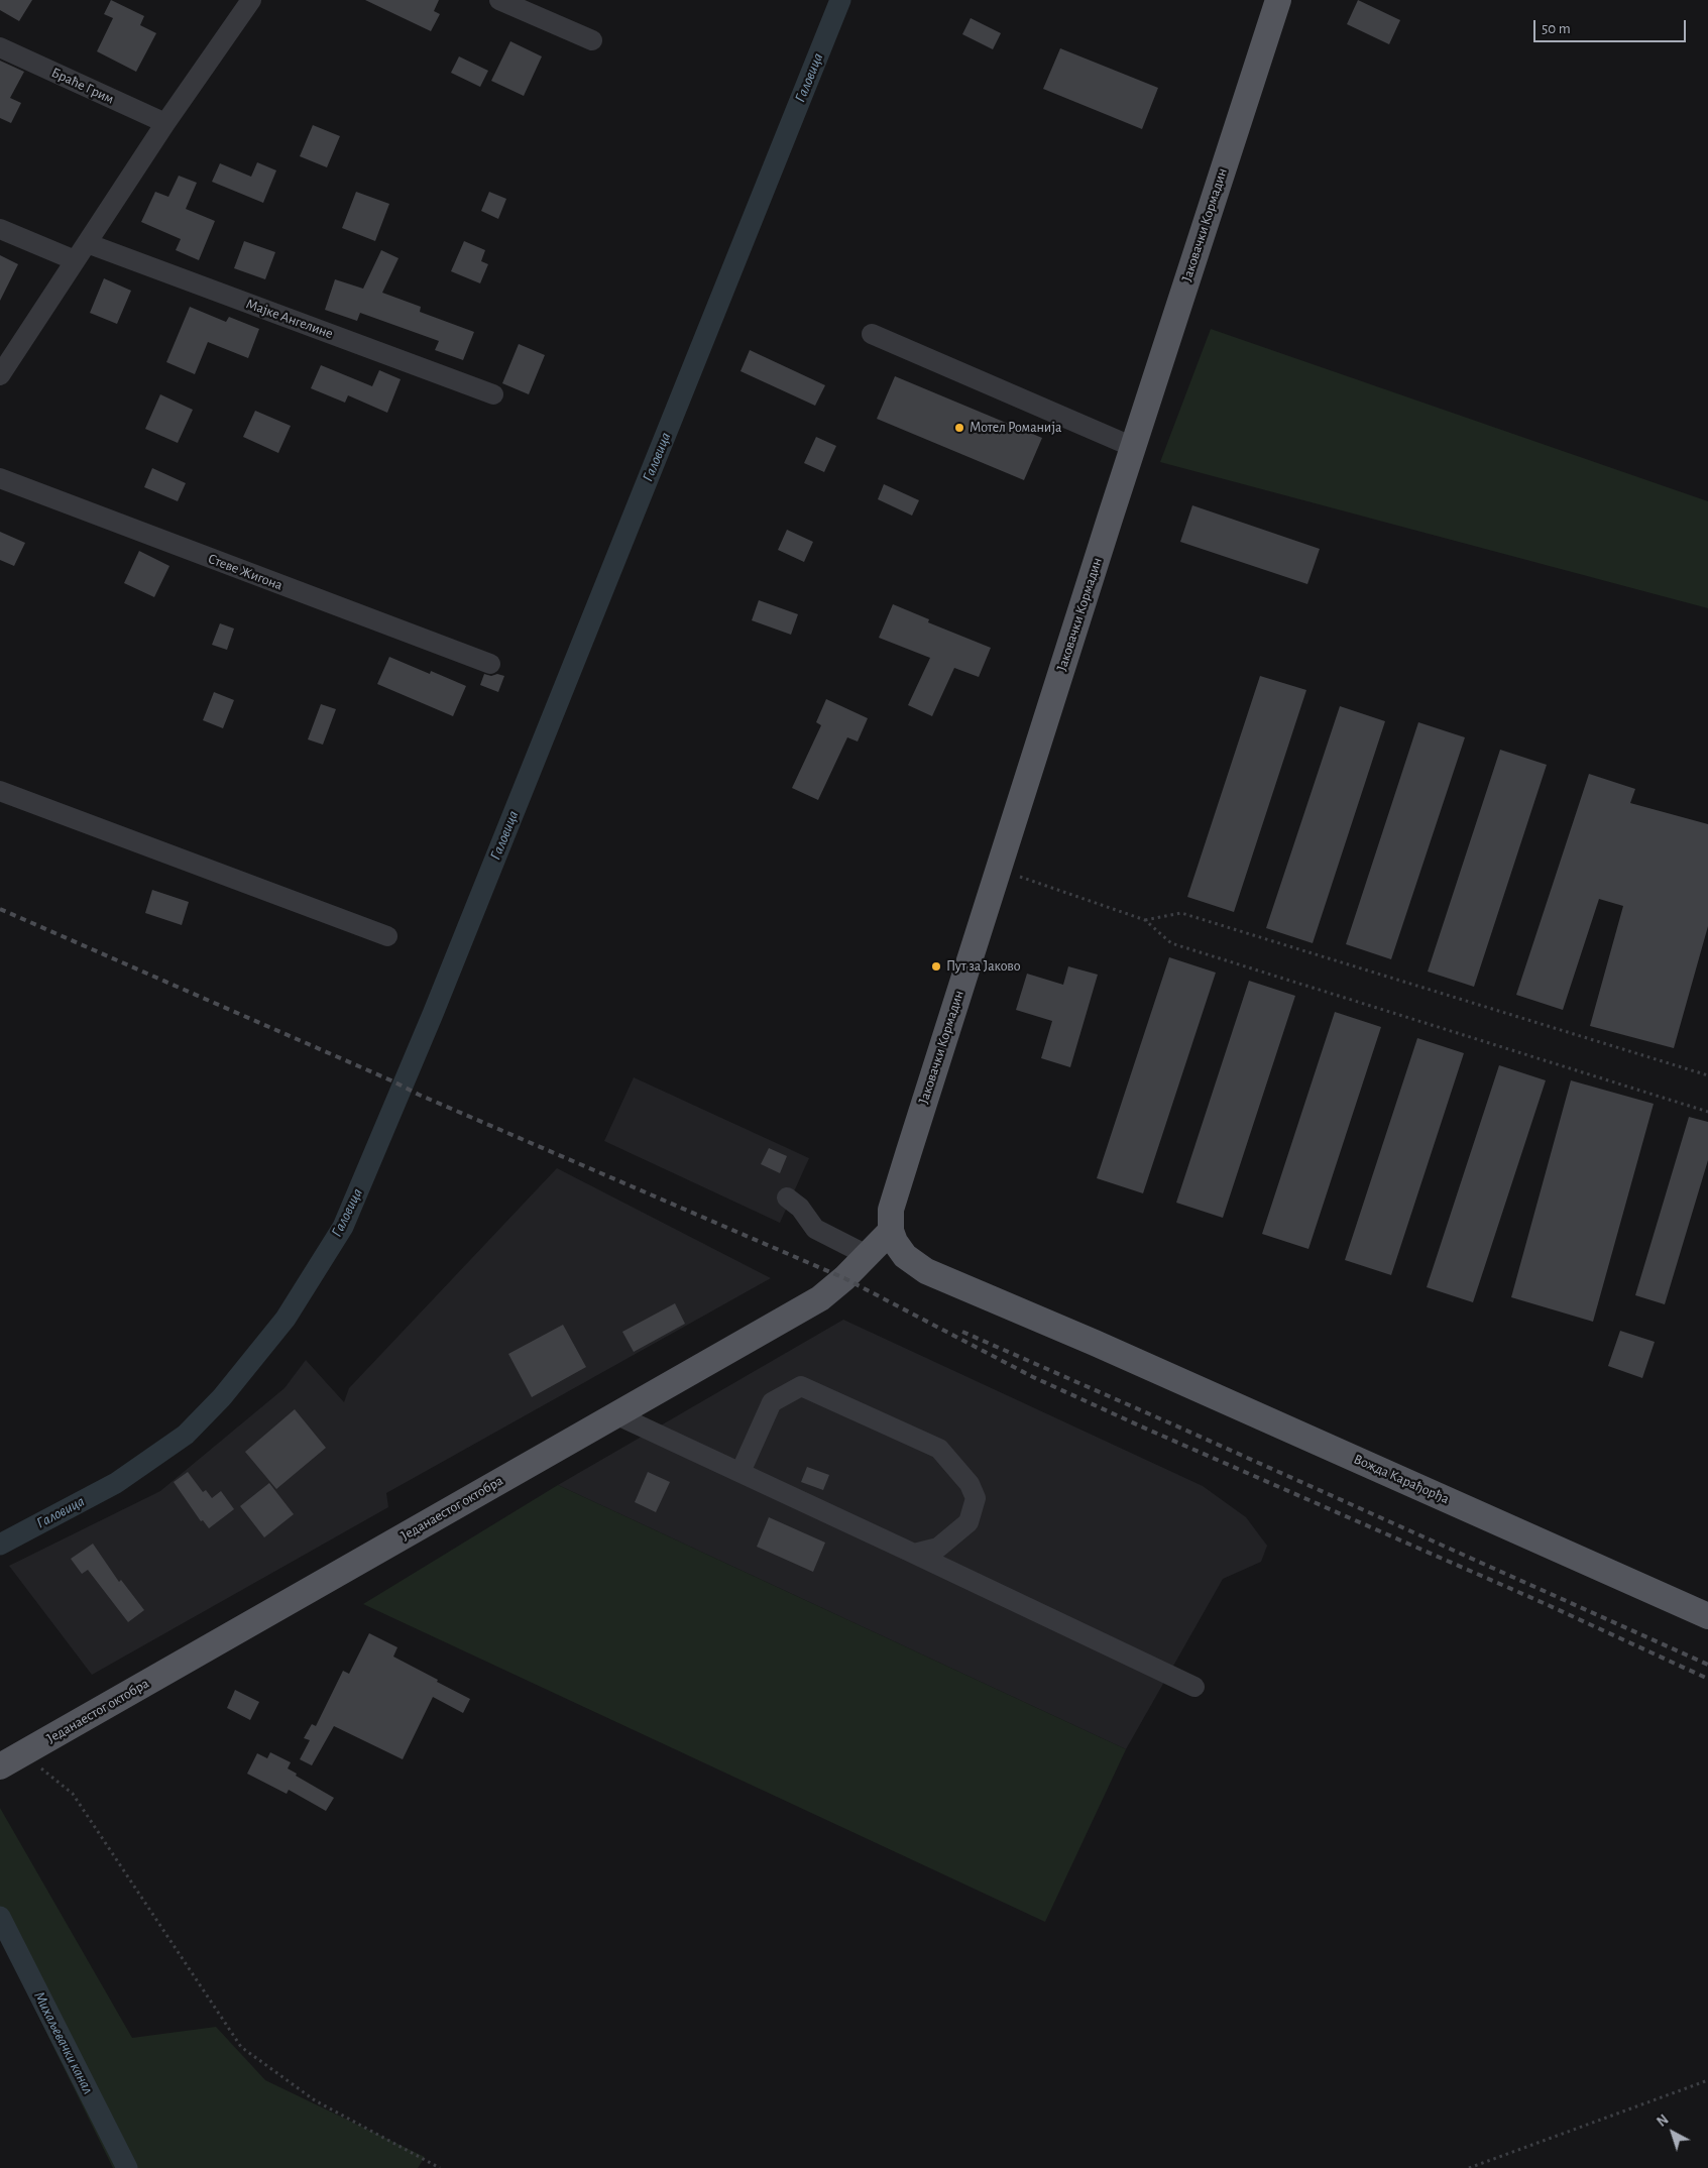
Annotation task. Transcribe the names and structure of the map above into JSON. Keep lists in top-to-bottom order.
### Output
{
  "streets": {
    "main road": ["Јаковачки Кормадин", "Вожда Карађорђа", "Једанаестог октобра"],
    "street": ["Браће Грим", "Мајке Ангелине", "Стеве Жигона"]
  },
  "crossings": [
    ["Јаковачки Кормадин", "Вожда Карађорђа"],
    ["Јаковачки Кормадин", "Једанаестог октобра"],
    ["Вожда Карађорђа", "Једанаестог октобра"]
  ],
  "water": ["Галовица", "Михаљевачки канал"],
  "places": ["Мотел Романија", "Пут за Јаково"],
  "scale_bar": "50 m",
  "north": "top left"
}
